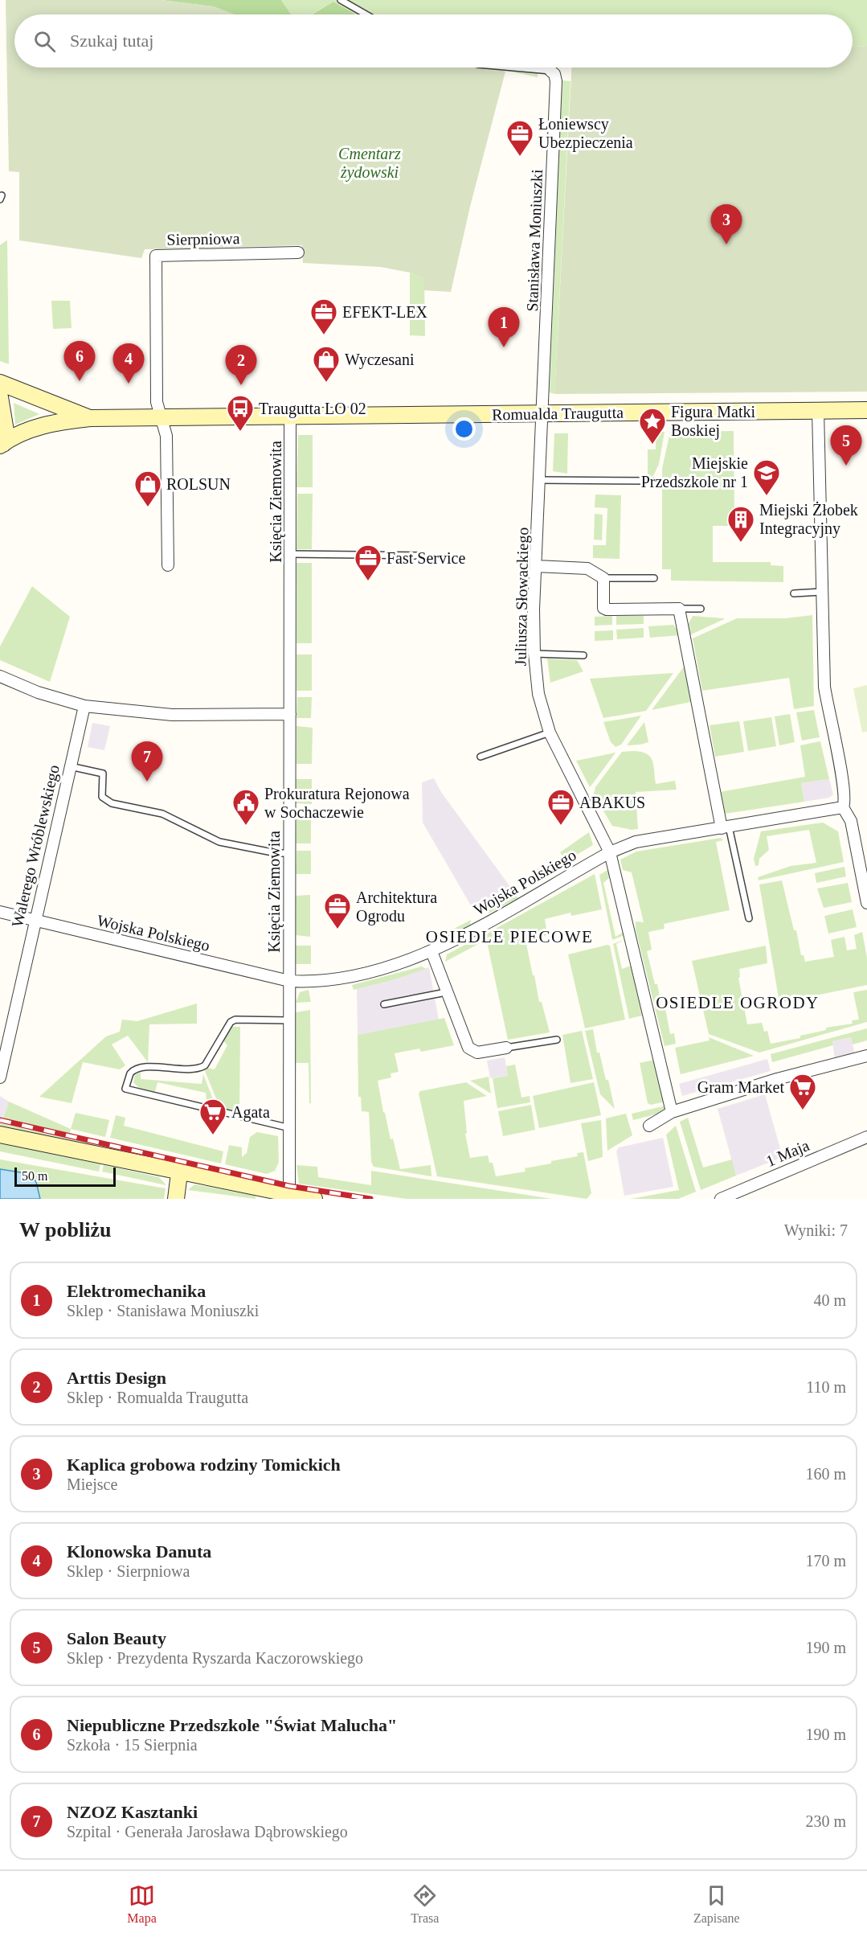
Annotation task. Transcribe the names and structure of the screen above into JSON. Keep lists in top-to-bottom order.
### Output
{
  "streets": {
    "street": [
      "Sierpniowa",
      "Stanisława Moniuszki",
      "Romualda Traugutta",
      "Księcia Ziemowita",
      "Juliusza Słowackiego",
      "Walerego Wróblewskiego",
      "Wojska Polskiego",
      "1 Maja"
    ]
  },
  "crossings": [
    ["Sierpniowa", "Romualda Traugutta"],
    ["Stanisława Moniuszki", "Romualda Traugutta"],
    ["Stanisława Moniuszki", "Juliusza Słowackiego"],
    ["Romualda Traugutta", "Księcia Ziemowita"],
    ["Romualda Traugutta", "Juliusza Słowackiego"],
    ["Księcia Ziemowita", "Wojska Polskiego"],
    ["Juliusza Słowackiego", "Wojska Polskiego"],
    ["Walerego Wróblewskiego", "Wojska Polskiego"]
  ],
  "districts": ["OSIEDLE PIECOWE", "OSIEDLE OGRODY"],
  "parks": ["Cmentarz żydowski"],
  "places": {
    "office": [
      "Łoniewscy Ubezpieczenia",
      "EFEKT-LEX",
      "Fast Service",
      "ABAKUS",
      "Architektura Ogrodu"
    ],
    "shop": ["Wyczesani", "ROLSUN"],
    "bus stop": ["Traugutta LO 02"],
    "place": ["Figura Matki Boskiej"],
    "school or university": ["Miejskie Przedszkole nr 1"],
    "building": ["Miejski Żłobek Integracyjny"],
    "public building": ["Prokuratura Rejonowa w Sochaczewie"],
    "supermarket": ["Gram Market", "Agata"]
  },
  "scale_bar": "50 m",
  "page": {
    "search": "Szukaj tutaj",
    "pins": [
      "3",
      "1",
      "6",
      "4",
      "2",
      "5",
      "7"
    ],
    "scale": "50 m",
    "heading": ["W pobliżu", "Wyniki: 7"],
    "list": [
      {
        "mark": "1",
        "name": "Elektromechanika",
        "note": "Sklep · Stanisława Moniuszki",
        "value": "40 m"
      },
      {
        "mark": "2",
        "name": "Arttis Design",
        "note": "Sklep · Romualda Traugutta",
        "value": "110 m"
      },
      {
        "mark": "3",
        "name": "Kaplica grobowa rodziny Tomickich",
        "note": "Miejsce",
        "value": "160 m"
      },
      {
        "mark": "4",
        "name": "Klonowska Danuta",
        "note": "Sklep · Sierpniowa",
        "value": "170 m"
      },
      {
        "mark": "5",
        "name": "Salon Beauty",
        "note": "Sklep · Prezydenta Ryszarda Kaczorowskiego",
        "value": "190 m"
      },
      {
        "mark": "6",
        "name": "Niepubliczne Przedszkole \"Świat Malucha\"",
        "note": "Szkoła · 15 Sierpnia",
        "value": "190 m"
      },
      {
        "mark": "7",
        "name": "NZOZ Kasztanki",
        "note": "Szpital · Generała Jarosława Dąbrowskiego",
        "value": "230 m"
      }
    ],
    "nav": ["Mapa", "Trasa", "Zapisane"]
  }
}
